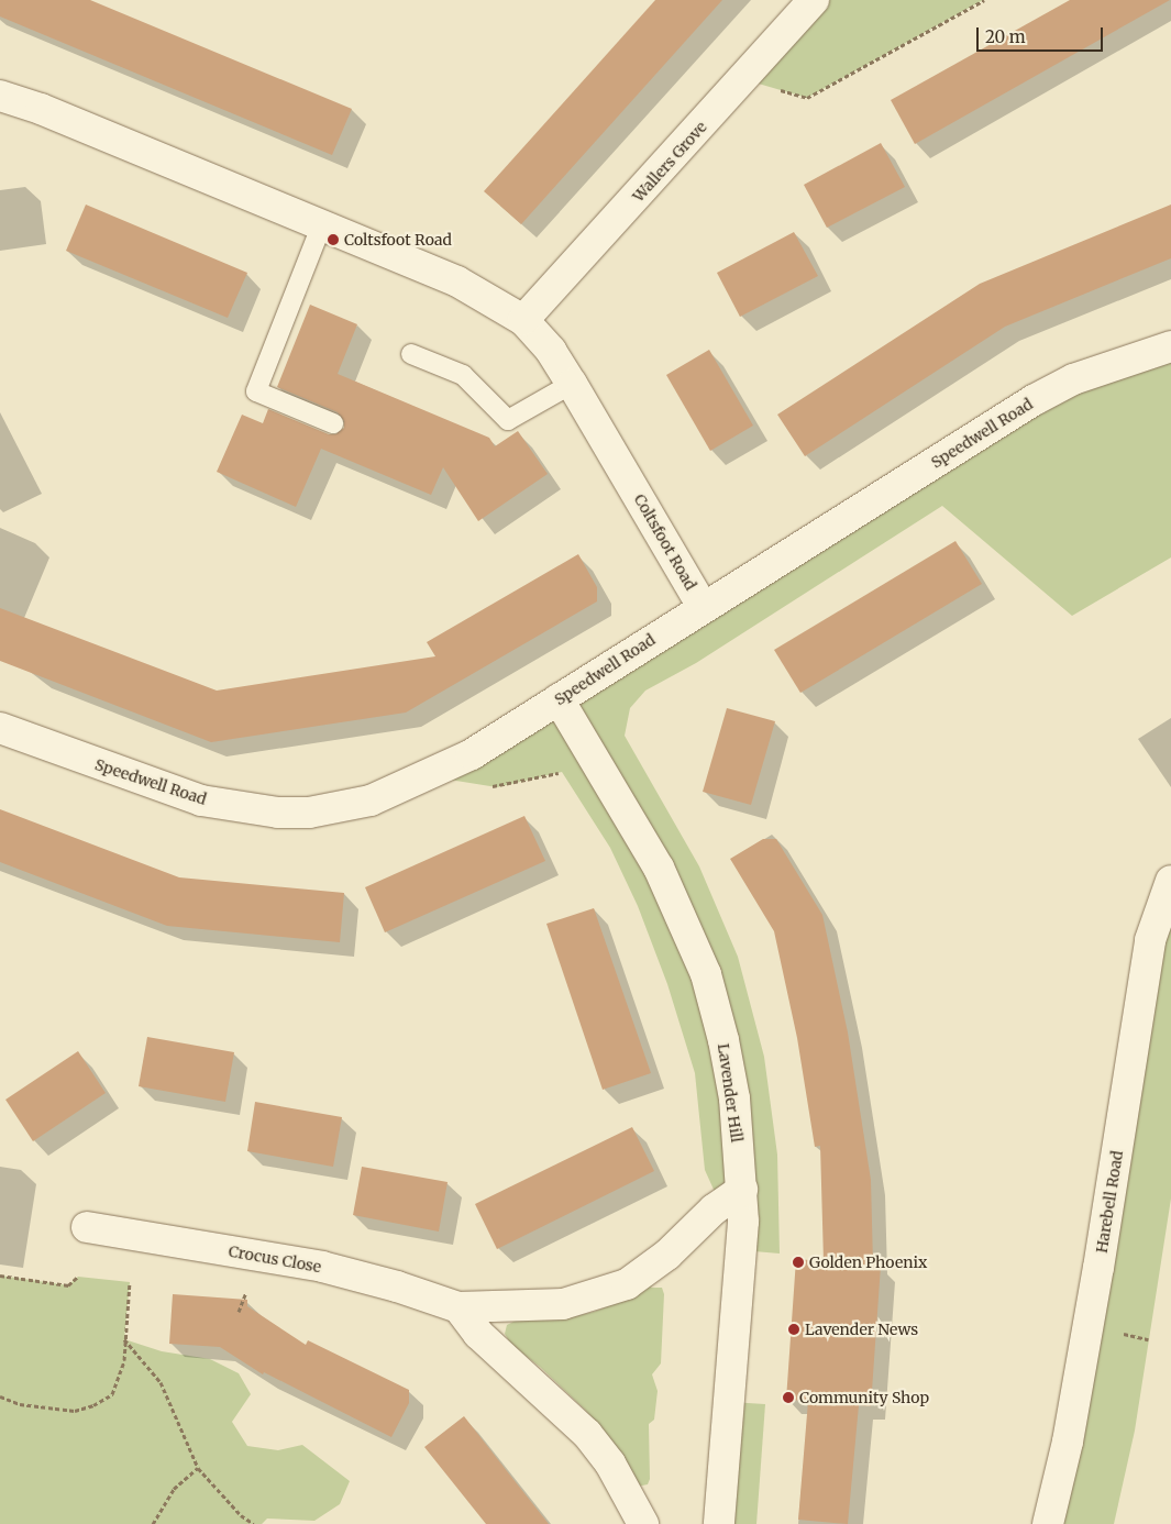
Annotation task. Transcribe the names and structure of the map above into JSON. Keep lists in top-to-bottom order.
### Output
{
  "streets": {
    "street": [
      "Wallers Grove",
      "Speedwell Road",
      "Coltsfoot Road",
      "Lavender Hill",
      "Harebell Road",
      "Crocus Close"
    ]
  },
  "crossings": [
    ["Wallers Grove", "Coltsfoot Road"],
    ["Speedwell Road", "Coltsfoot Road"],
    ["Speedwell Road", "Lavender Hill"],
    ["Lavender Hill", "Crocus Close"]
  ],
  "places": [
    "Coltsfoot Road",
    "Golden Phoenix",
    "Lavender News",
    "Community Shop"
  ],
  "scale_bar": "20 m"
}
